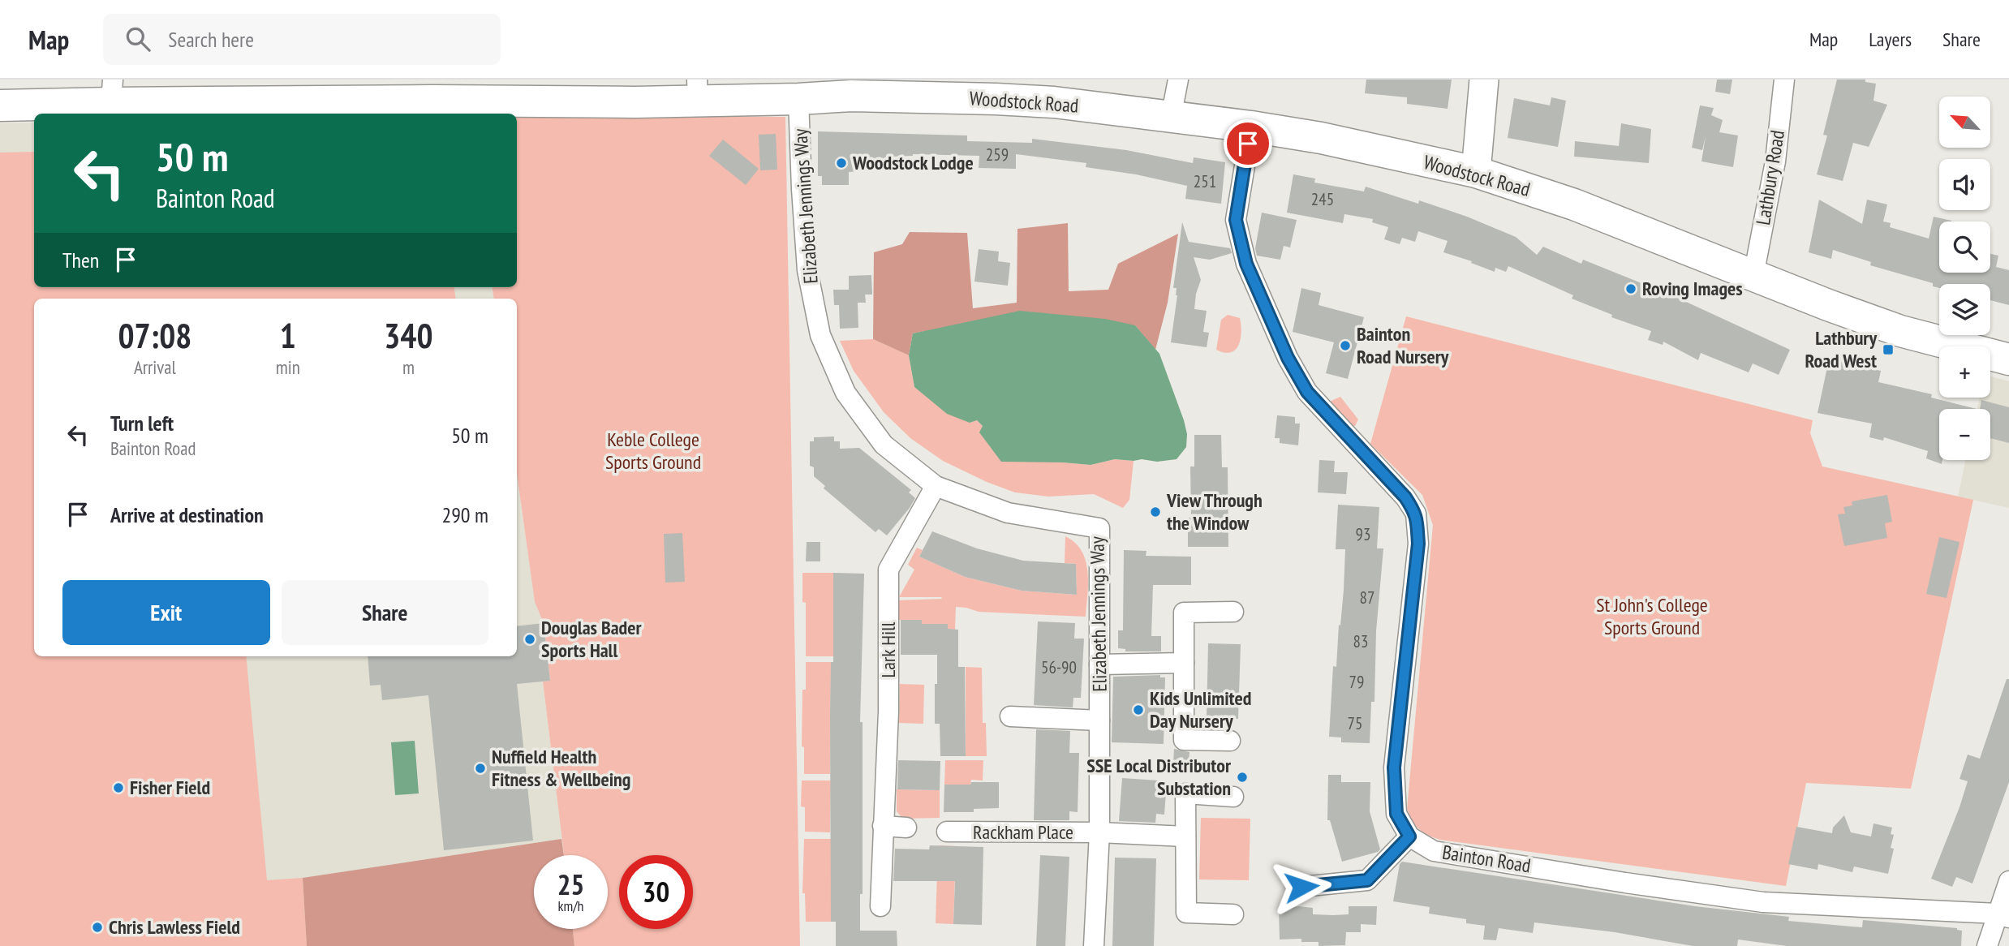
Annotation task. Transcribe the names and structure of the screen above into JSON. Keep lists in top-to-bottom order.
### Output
{
  "streets": {
    "main road": ["Woodstock Road"],
    "street": [
      "Lathbury Road",
      "Elizabeth Jennings Way",
      "Lark Hill",
      "Rackham Place",
      "Bainton Road"
    ]
  },
  "crossings": [
    ["Woodstock Road", "Lathbury Road"],
    ["Woodstock Road", "Elizabeth Jennings Way"],
    ["Elizabeth Jennings Way", "Lark Hill"],
    ["Elizabeth Jennings Way", "Rackham Place"]
  ],
  "parks": ["Keble College Sports Ground", "St John's College Sports Ground"],
  "places": {
    "other": [
      "Woodstock Lodge",
      "Roving Images",
      "Bainton Road Nursery",
      "View Through the Window",
      "Douglas Bader Sports Hall",
      "Kids Unlimited Day Nursery",
      "Nuffield Health Fitness & Wellbeing",
      "SSE Local Distributor Substation",
      "Fisher Field",
      "Chris Lawless Field"
    ],
    "transit": ["Lathbury Road West"]
  },
  "house_numbers": [
    "259",
    "251",
    "245",
    "93",
    "87",
    "83",
    "56-90",
    "79",
    "75"
  ],
  "north": "top left",
  "page": {
    "header": "Map",
    "search": "Search here",
    "nav": ["Map", "Layers", "Share"],
    "map_buttons": ["+", "−"],
    "turn": ["50 m", "Bainton Road"],
    "then": "Then",
    "eta": [
      "07:08",
      "Arrival",
      "1",
      "min",
      "340",
      "m"
    ],
    "list": [
      {
        "name": "Turn left",
        "note": "Bainton Road",
        "value": "50 m"
      },
      {
        "name": "Arrive at destination",
        "value": "290 m"
      }
    ],
    "buttons": ["Exit", "Share"],
    "speed": "25 km/h",
    "limit": "30"
  }
}
